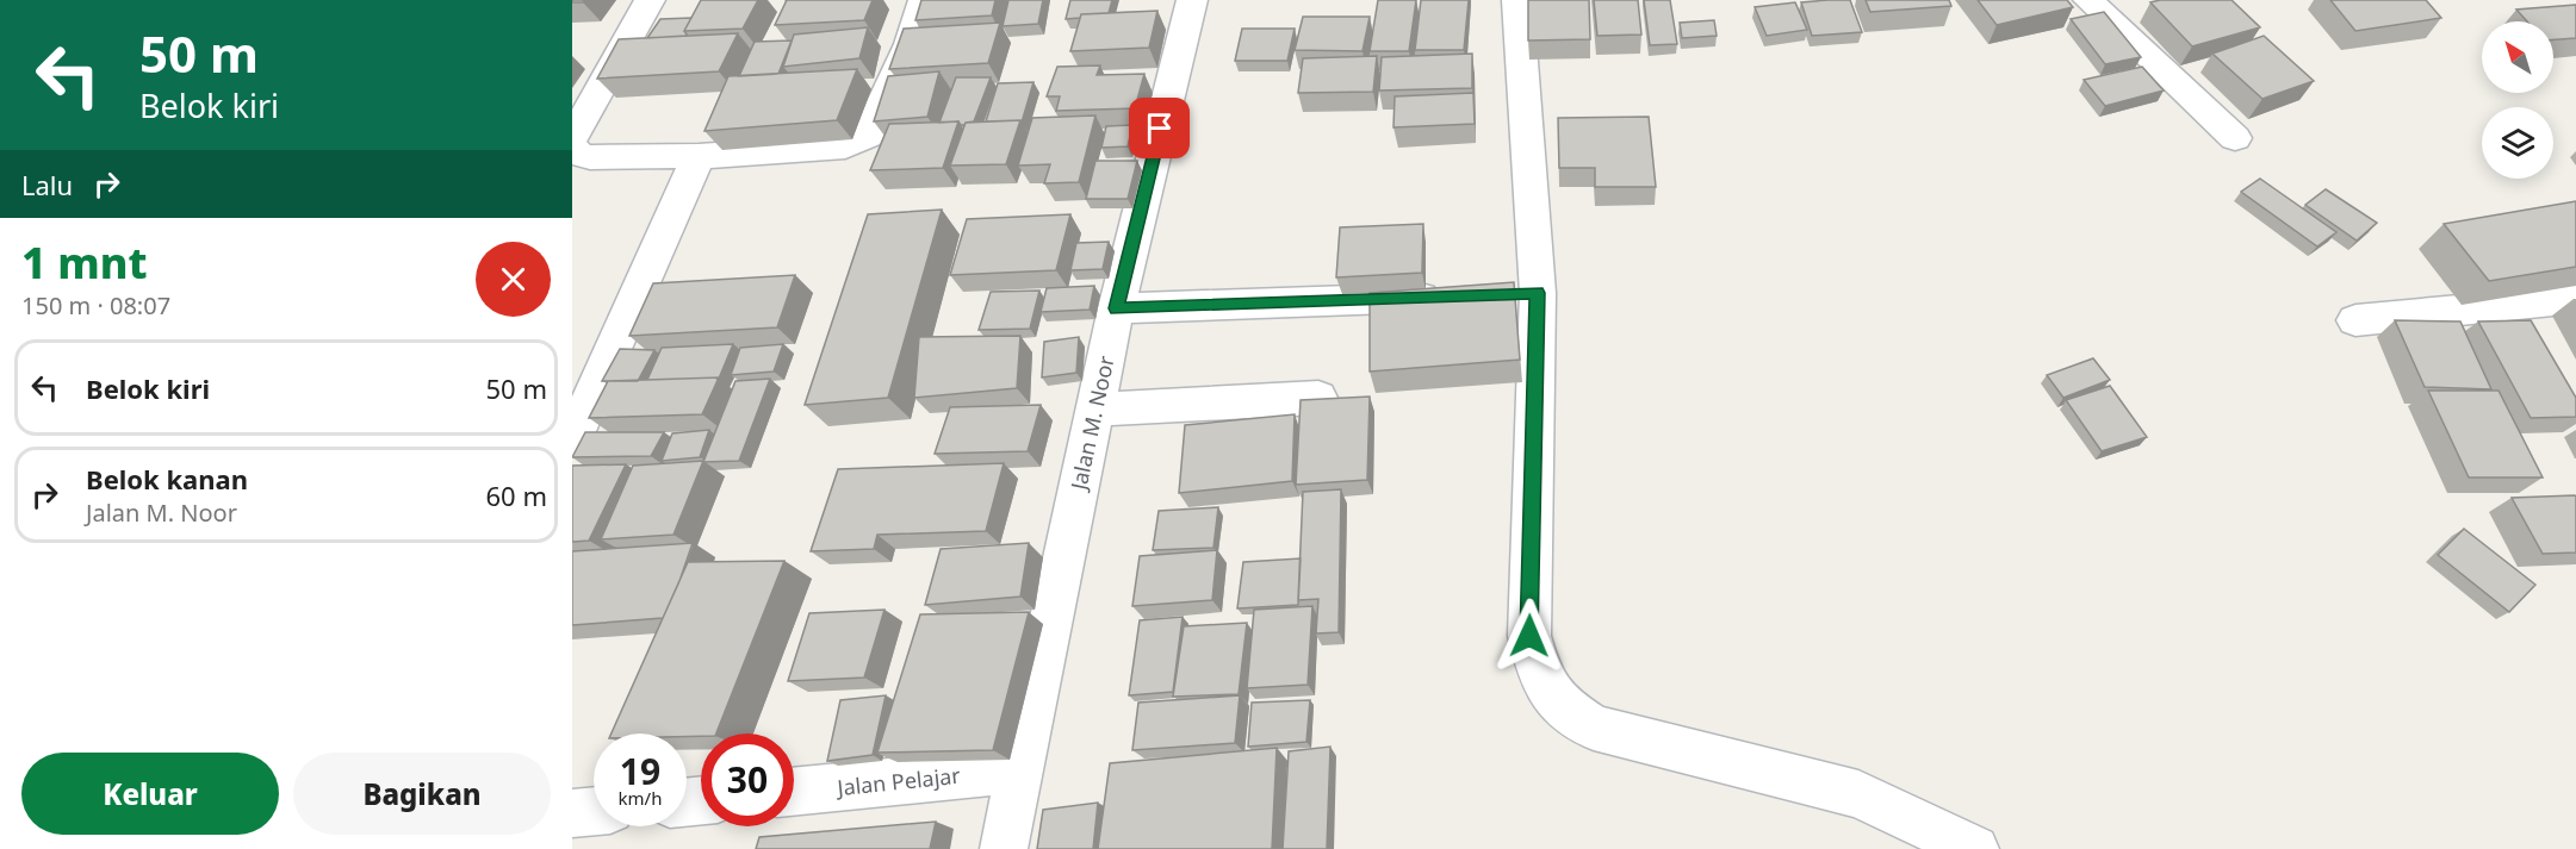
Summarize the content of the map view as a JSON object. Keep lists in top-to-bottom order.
{
  "streets": {
    "street": ["Jalan M. Noor", "Jalan Pelajar"]
  },
  "crossings": [
    ["Jalan M. Noor", "Jalan Pelajar"]
  ],
  "north": "top left",
  "page": {
    "turn": ["50 m", "Belok kiri"],
    "then": "Lalu",
    "heading": ["1 mnt", "150 m · 08:07"],
    "list": [
      {
        "name": "Belok kiri",
        "value": "50 m"
      },
      {
        "name": "Belok kanan",
        "note": "Jalan M. Noor",
        "value": "60 m"
      }
    ],
    "speed": "19 km/h",
    "limit": "30",
    "buttons": ["Keluar", "Bagikan"]
  }
}
